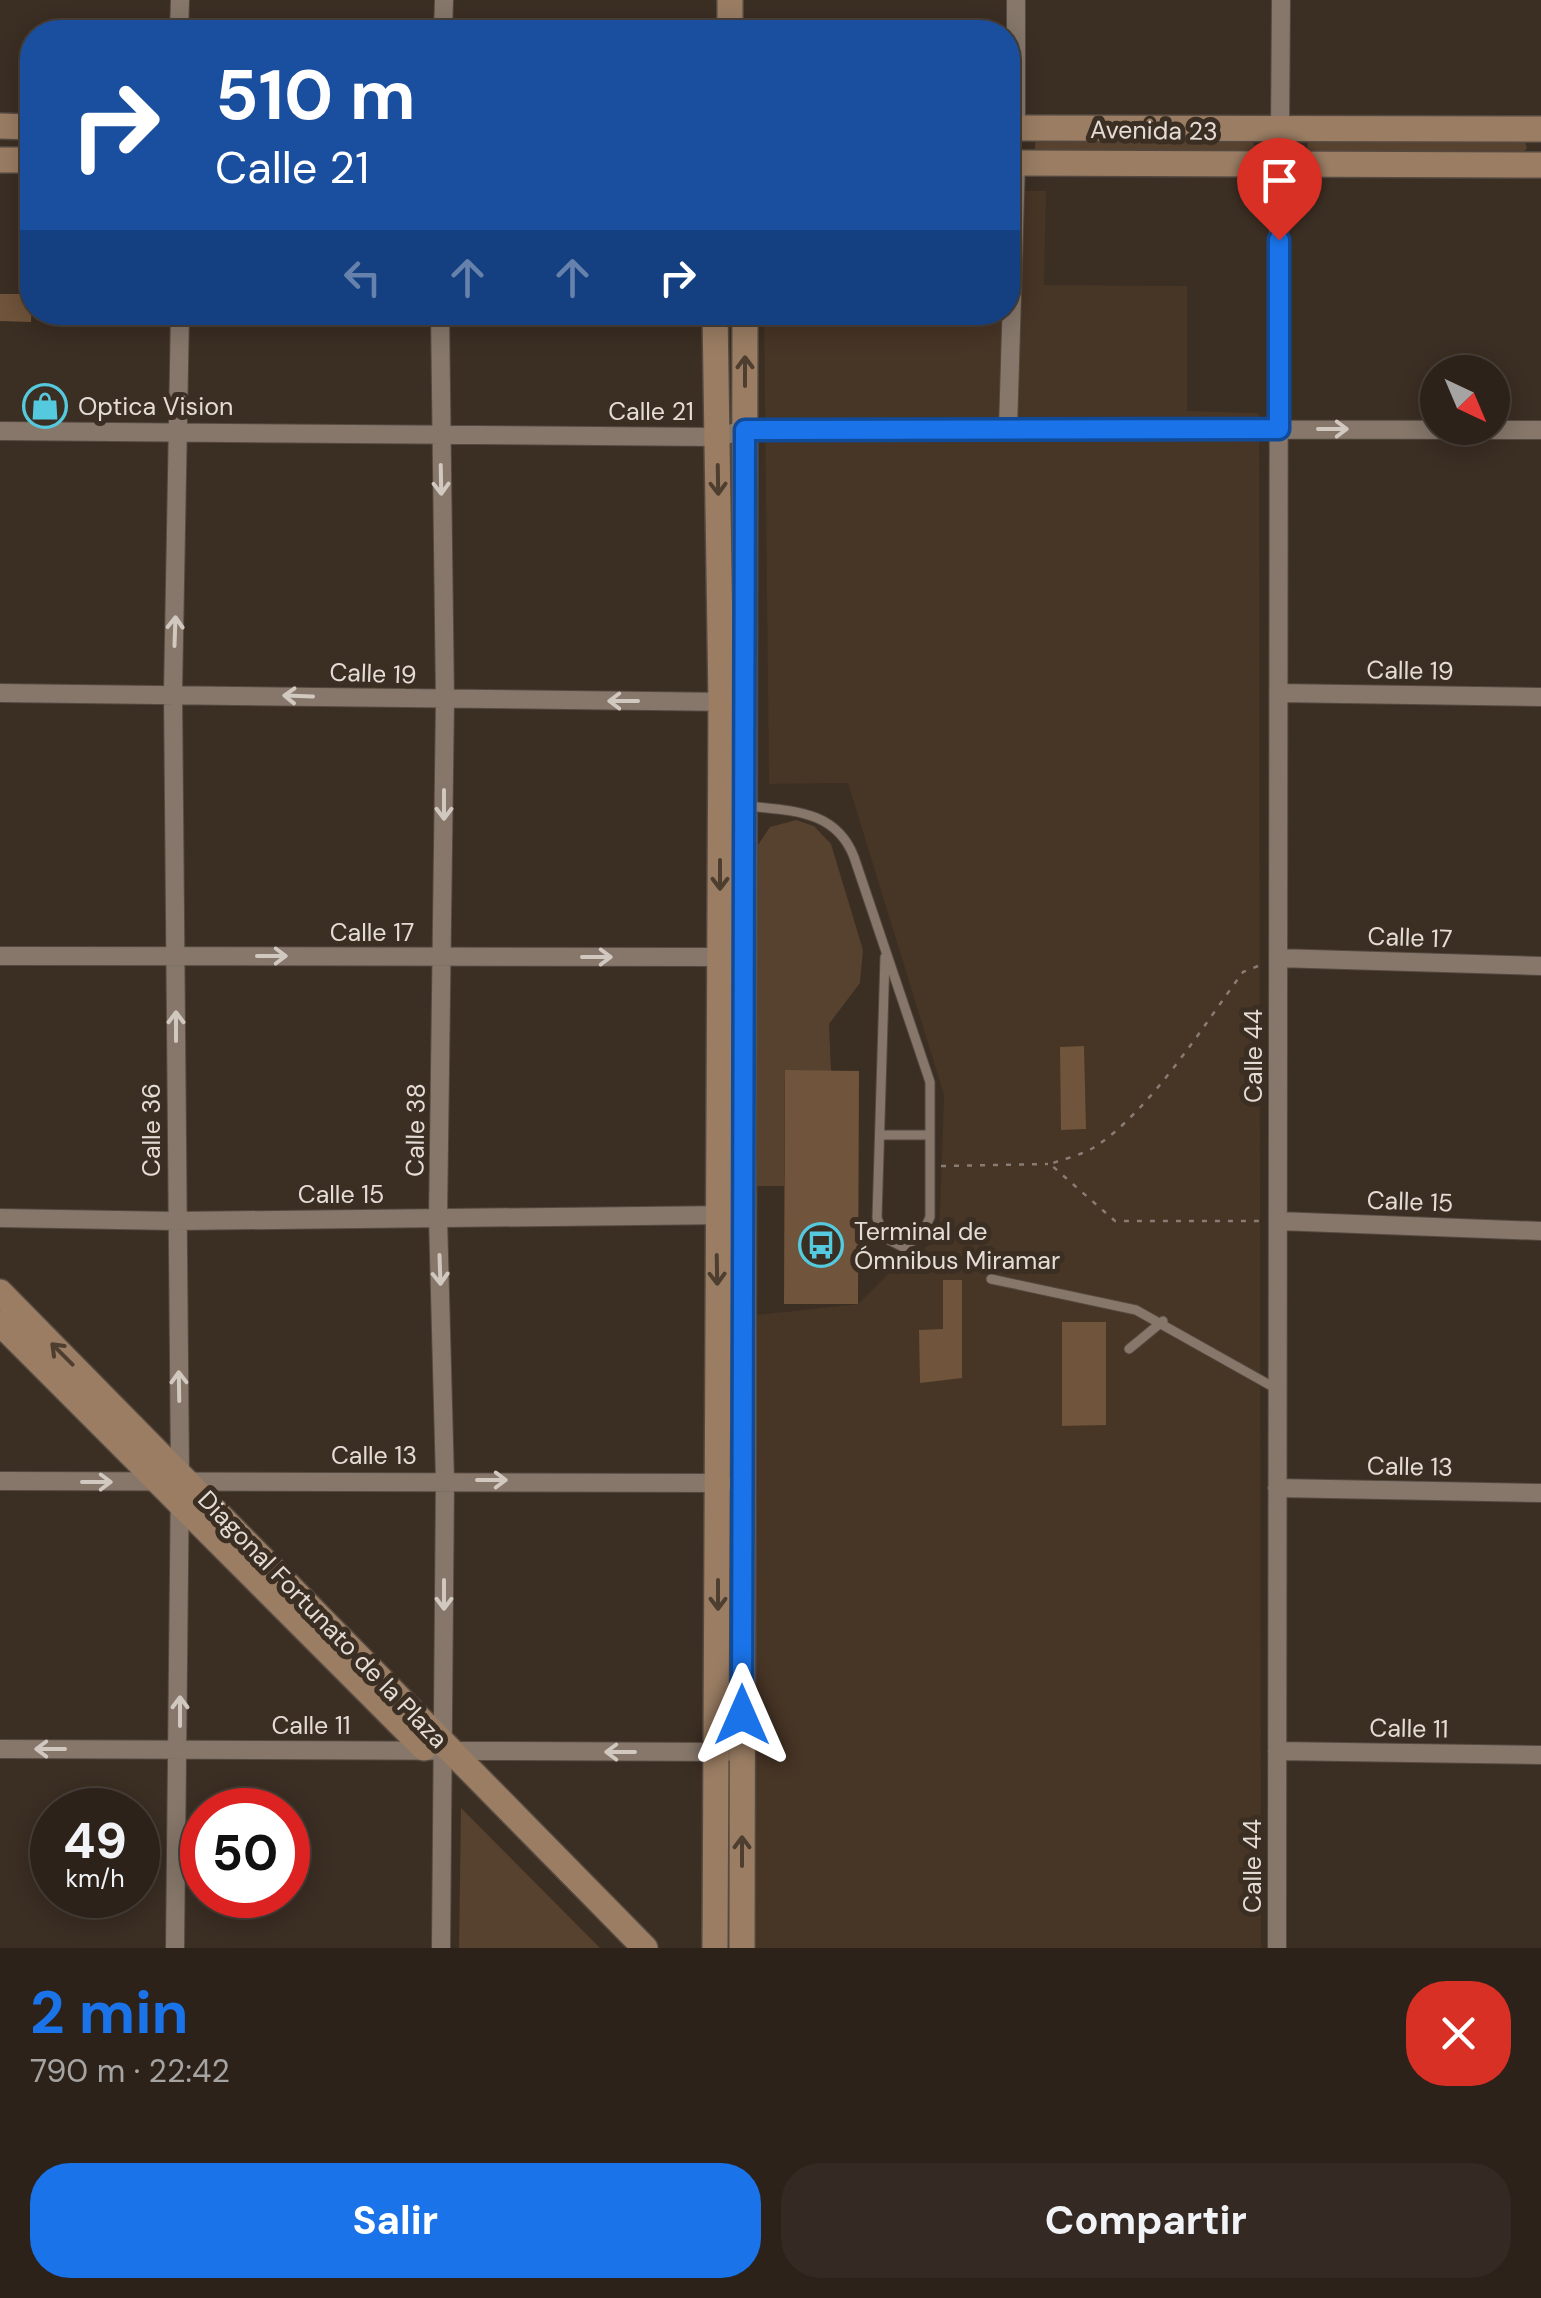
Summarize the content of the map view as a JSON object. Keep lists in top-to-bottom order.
{
  "streets": {
    "main road": ["Avenida 23", "Diagonal Fortunato de la Plaza"],
    "street": [
      "Calle 21",
      "Calle 19",
      "Calle 17",
      "Calle 44",
      "Calle 36",
      "Calle 38",
      "Calle 15",
      "Calle 13",
      "Calle 11"
    ]
  },
  "crossings": [
    ["Avenida 23", "Calle 44"],
    ["Calle 21", "Calle 44"],
    ["Calle 21", "Calle 36"],
    ["Calle 21", "Calle 38"],
    ["Calle 19", "Calle 44"],
    ["Calle 19", "Calle 36"],
    ["Calle 19", "Calle 38"],
    ["Calle 17", "Calle 44"],
    ["Calle 17", "Calle 36"],
    ["Calle 17", "Calle 38"],
    ["Calle 44", "Calle 15"],
    ["Calle 44", "Calle 13"],
    ["Calle 44", "Calle 11"],
    ["Calle 36", "Calle 15"],
    ["Calle 36", "Calle 13"],
    ["Calle 36", "Diagonal Fortunato de la Plaza"],
    ["Calle 36", "Calle 11"],
    ["Calle 38", "Calle 15"],
    ["Calle 38", "Calle 13"],
    ["Calle 38", "Diagonal Fortunato de la Plaza"],
    ["Calle 38", "Calle 11"],
    ["Calle 13", "Diagonal Fortunato de la Plaza"],
    ["Diagonal Fortunato de la Plaza", "Calle 11"]
  ],
  "one_way": [
    "Calle 19",
    "Calle 17",
    "Calle 36",
    "Calle 38",
    "Calle 13",
    "Calle 11"
  ],
  "places": {
    "shop": ["Optica Vision"],
    "bus stop": ["Terminal de Ómnibus Miramar"]
  },
  "north": "bottom right",
  "page": {
    "turn": ["510 m", "Calle 21"],
    "speed": "49 km/h",
    "limit": "50",
    "heading": ["2 min", "790 m · 22:42"],
    "buttons": ["Salir", "Compartir"]
  }
}
